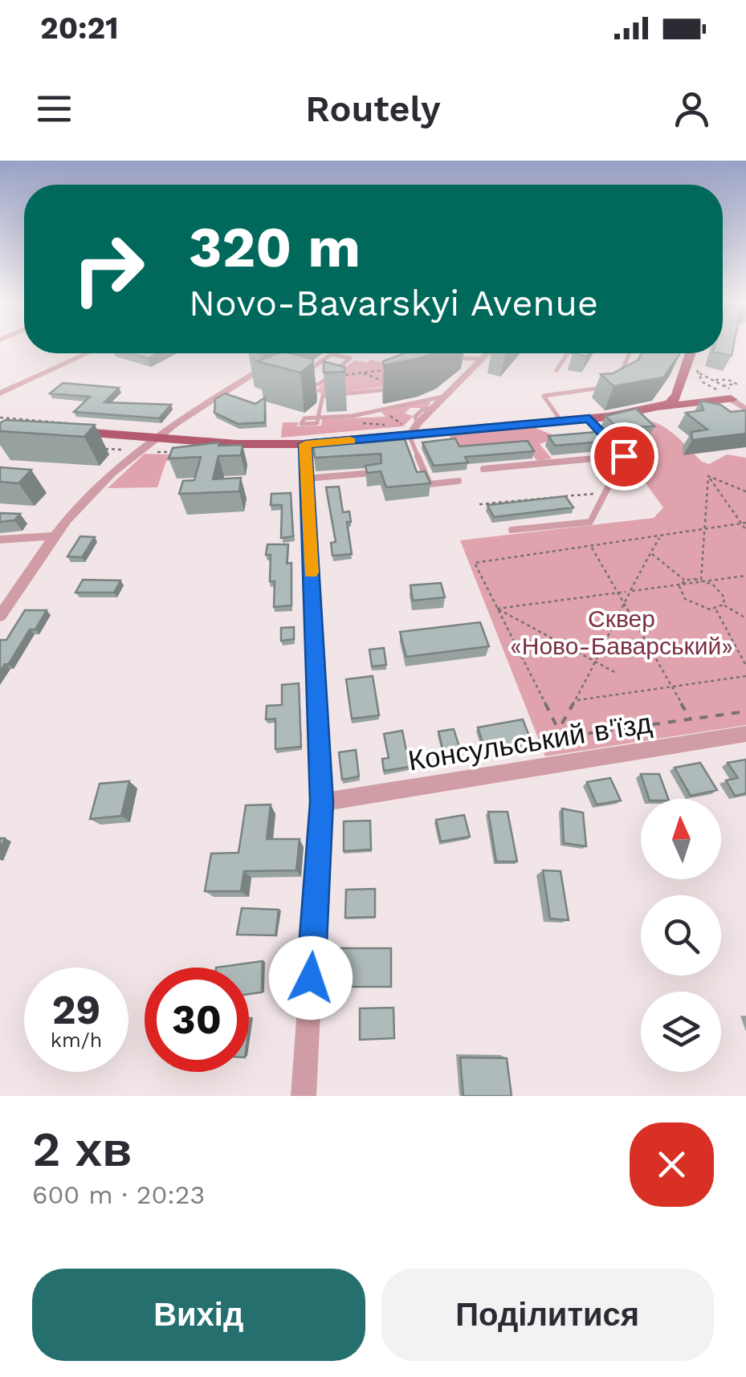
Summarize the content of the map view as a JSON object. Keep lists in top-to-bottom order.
{
  "streets": {
    "street": ["Консульський в'їзд"]
  },
  "parks": ["Сквер «Ново-Баварський»"],
  "north": "top",
  "page": {
    "status": "20:21",
    "header": "Routely",
    "turn": ["320 m", "Novo-Bavarskyi Avenue"],
    "speed": "29 km/h",
    "limit": "30",
    "heading": ["2 хв", "600 m · 20:23"],
    "buttons": ["Вихід", "Поділитися"]
  }
}
